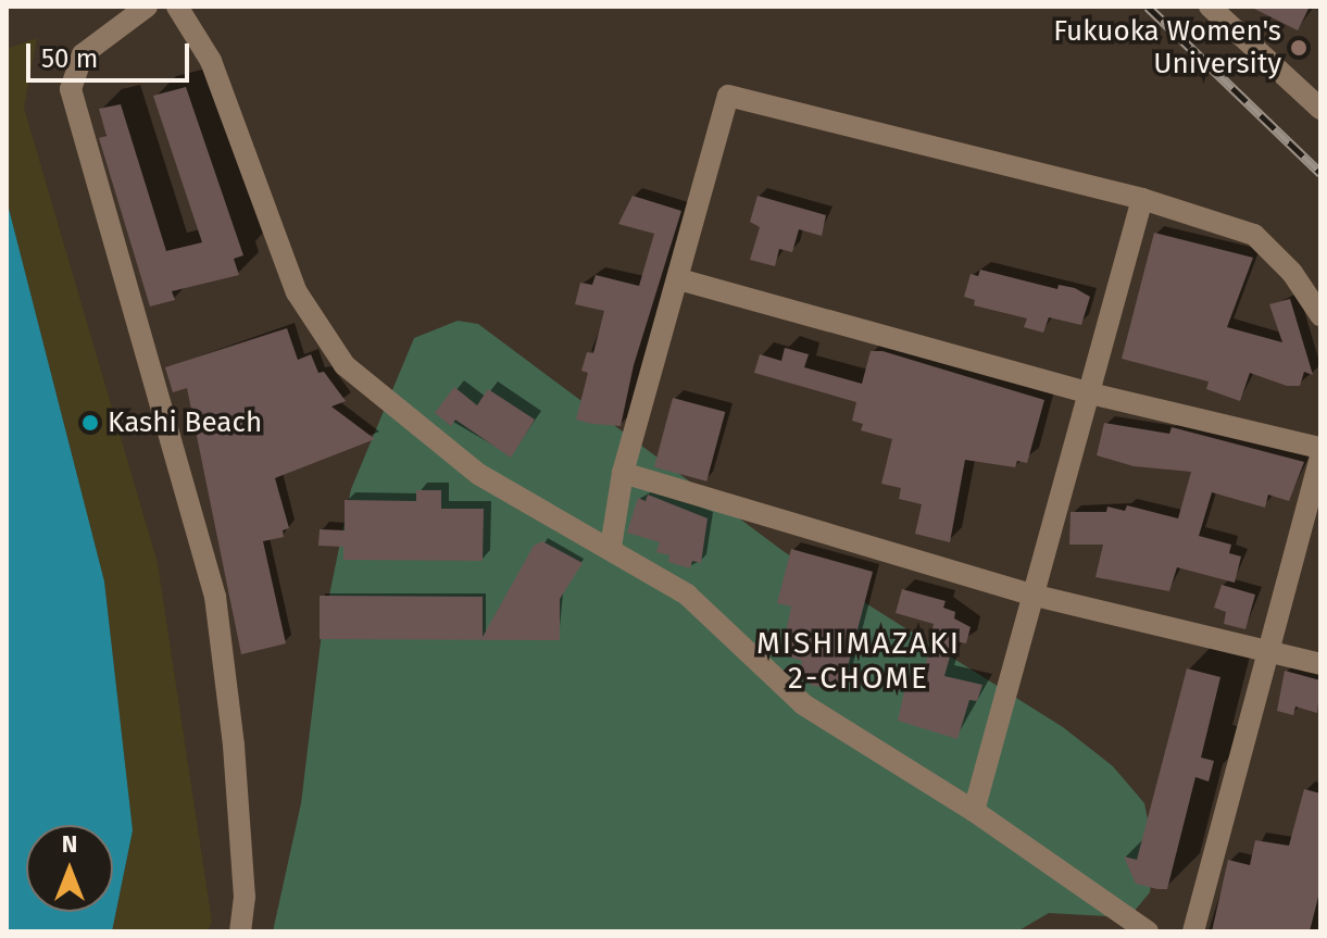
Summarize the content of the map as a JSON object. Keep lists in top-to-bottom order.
{
  "districts": ["MISHIMAZAKI 2-CHOME"],
  "places": ["Fukuoka Women's University", "Kashi Beach"],
  "scale_bar": "50 m",
  "north": "top"
}
